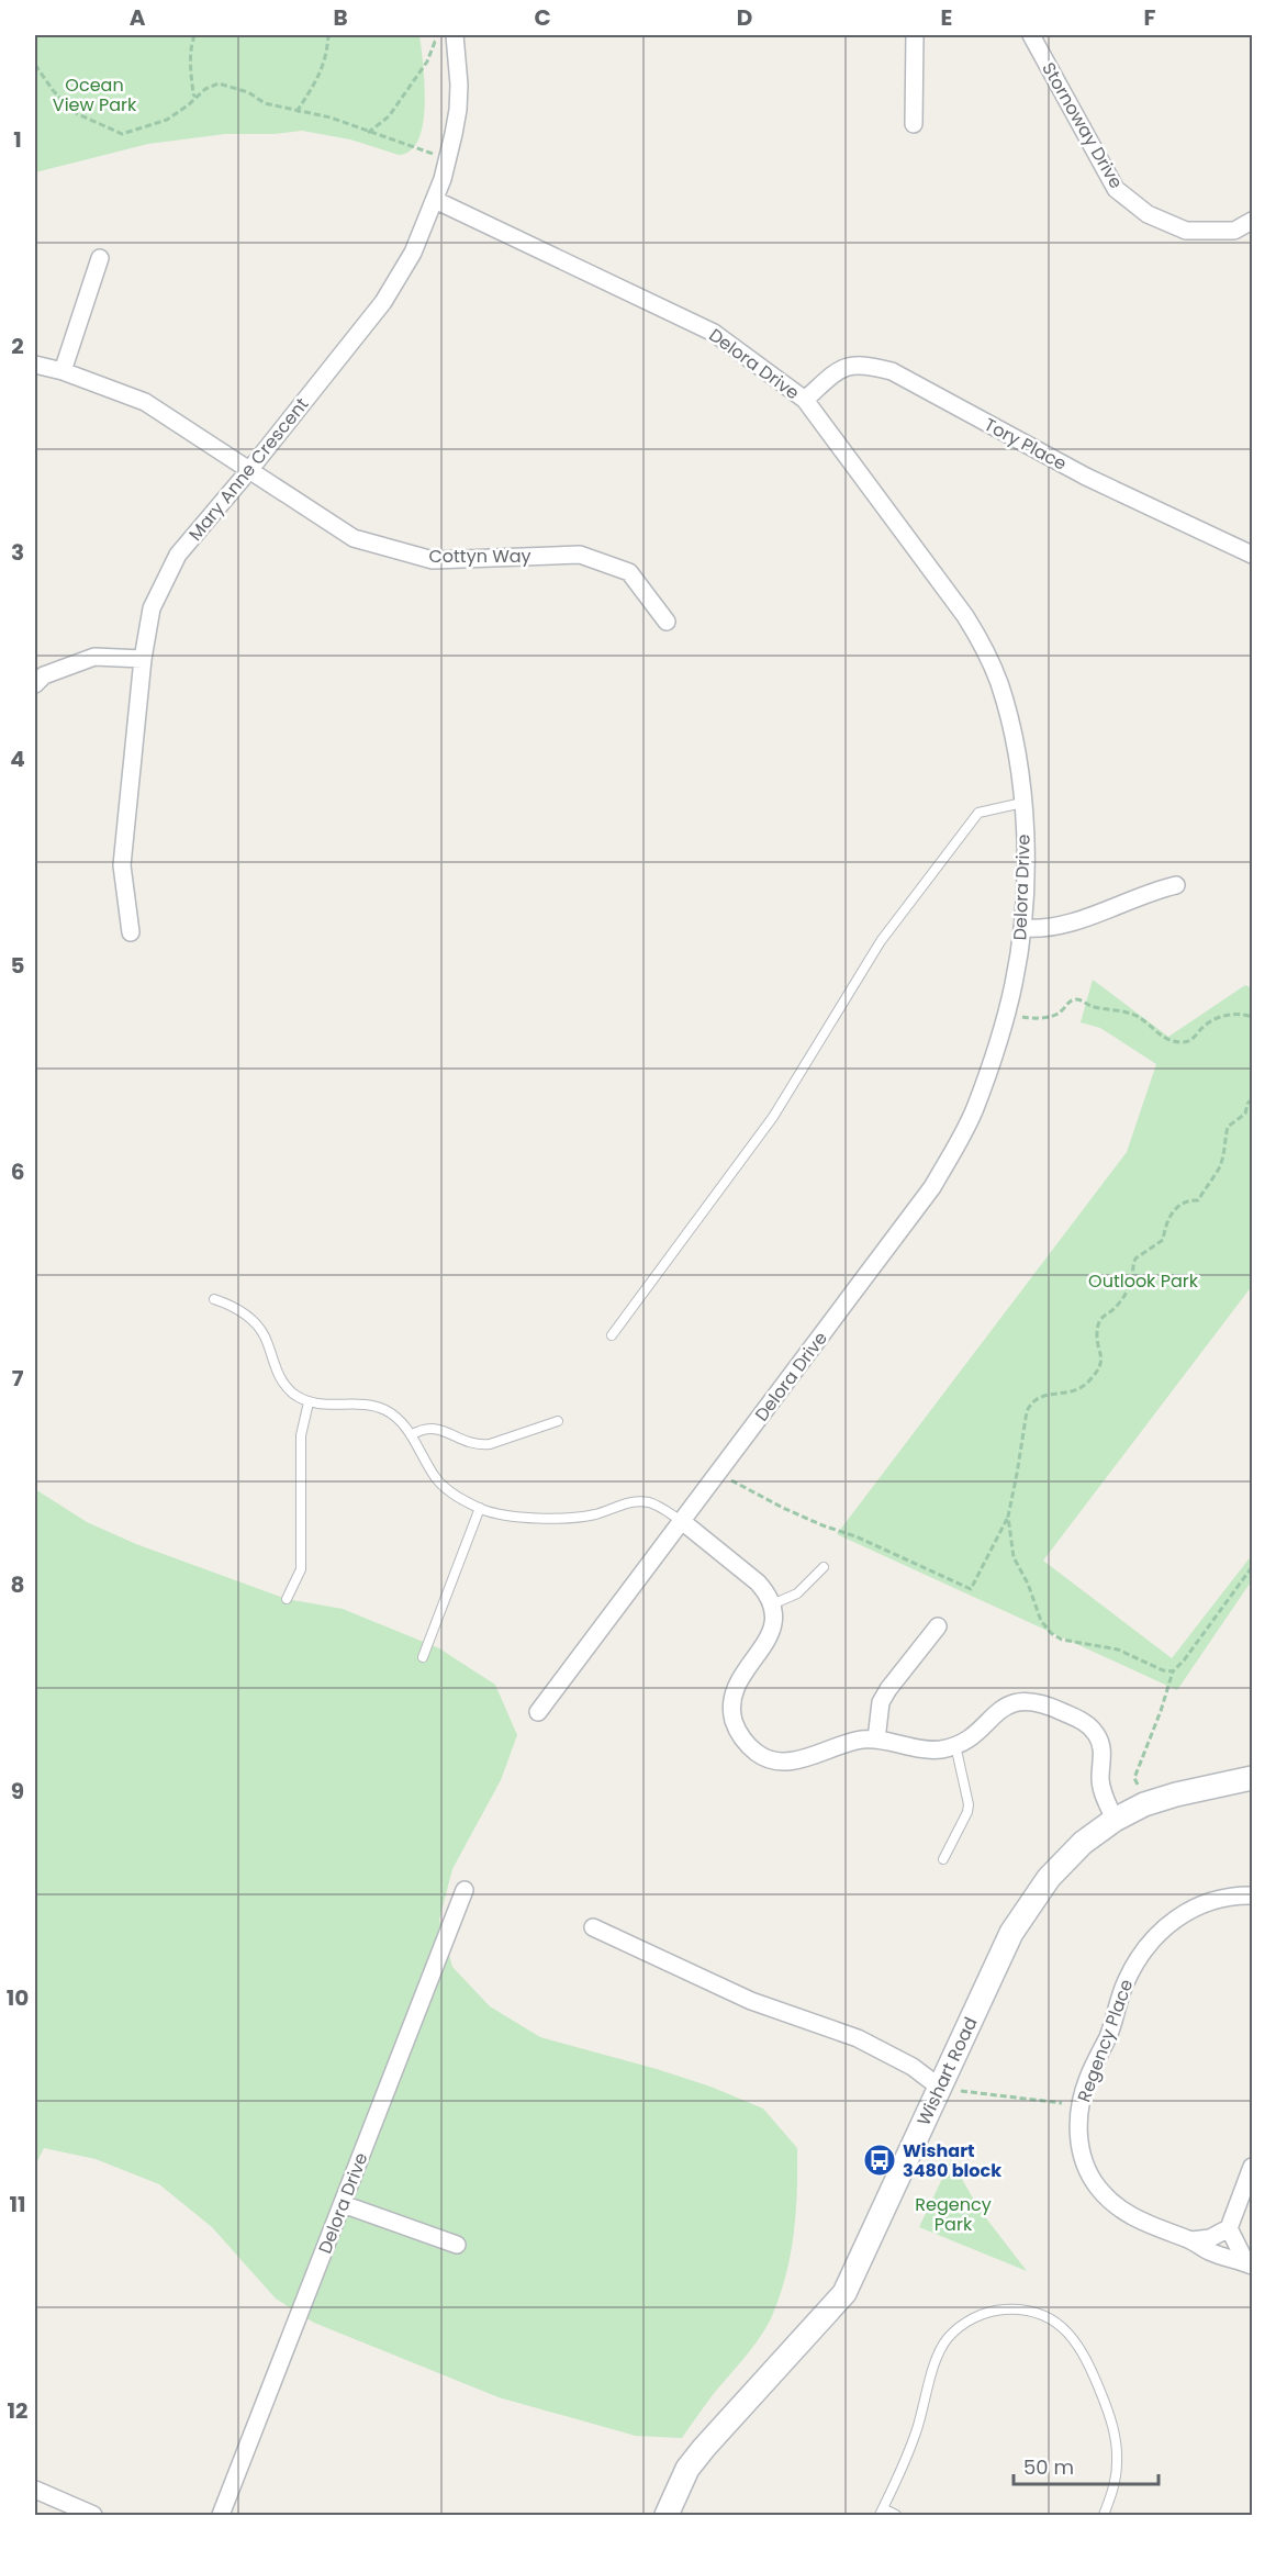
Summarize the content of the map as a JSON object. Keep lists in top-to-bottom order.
{
  "streets": {
    "street": [
      "Stornoway Drive",
      "Delora Drive",
      "Tory Place",
      "Mary Anne Crescent",
      "Cottyn Way",
      "Regency Place",
      "Wishart Road"
    ]
  },
  "crossings": [
    ["Delora Drive", "Tory Place"],
    ["Delora Drive", "Mary Anne Crescent"],
    ["Mary Anne Crescent", "Cottyn Way"]
  ],
  "parks": ["Ocean View Park", "Outlook Park", "Regency Park"],
  "places": {
    "bus stop": ["Wishart 3480 block"]
  },
  "scale_bar": "50 m",
  "grid": {
    "columns": [
      "A",
      "B",
      "C",
      "D",
      "E",
      "F"
    ],
    "rows": [
      "1",
      "2",
      "3",
      "4",
      "5",
      "6",
      "7",
      "8",
      "9",
      "10",
      "11",
      "12"
    ]
  }
}
